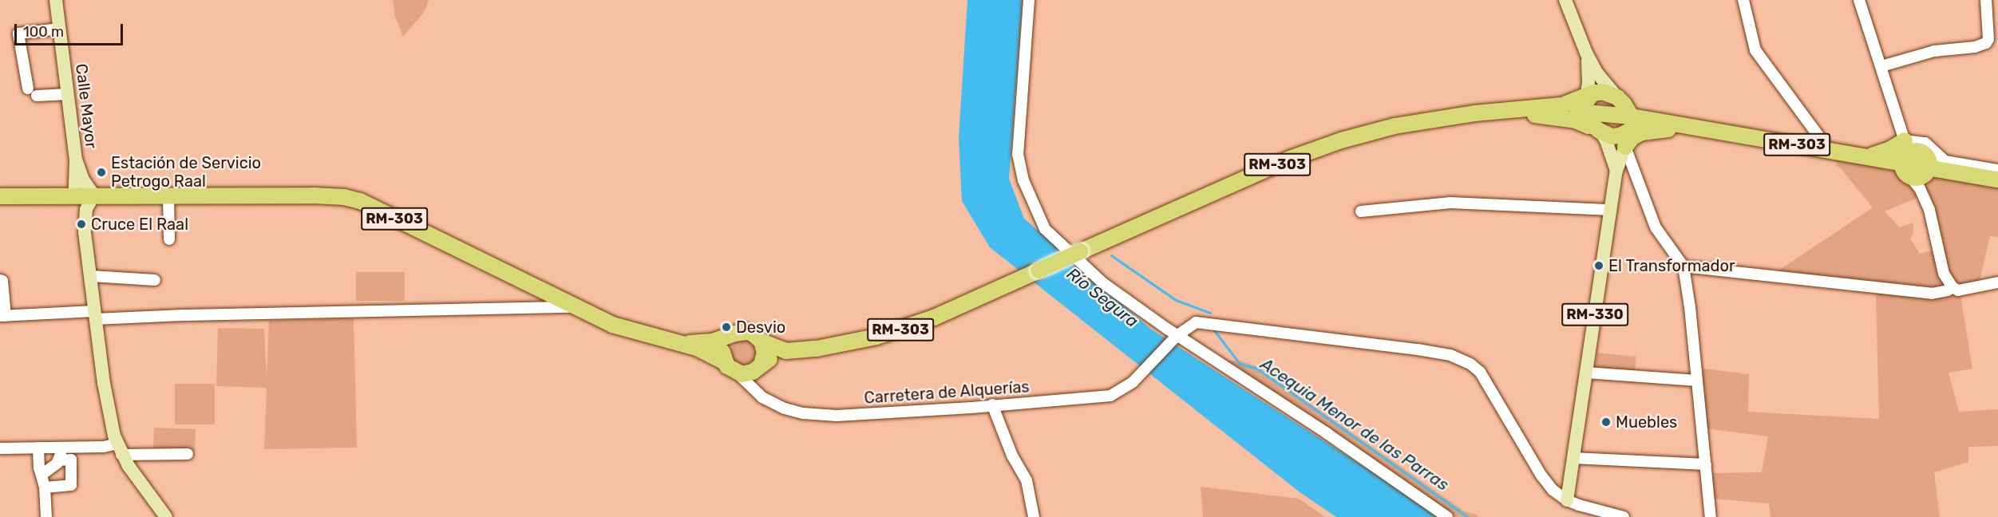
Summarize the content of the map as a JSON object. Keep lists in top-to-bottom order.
{
  "streets": {
    "highway": ["RM-303"],
    "main road": ["Calle Mayor", "RM-330"],
    "street": ["Carretera de Alquerías"]
  },
  "crossings": [
    ["Calle Mayor", "RM-303"],
    ["RM-303", "Carretera de Alquerías"],
    ["RM-330", "Carretera de Alquerías"]
  ],
  "water": ["Río Segura", "Acequia Menor de las Parras"],
  "places": [
    "Estación de Servicio Petrogo Raal",
    "Cruce El Raal",
    "El Transformador",
    "Desvio",
    "Muebles"
  ],
  "scale_bar": "100 m"
}
